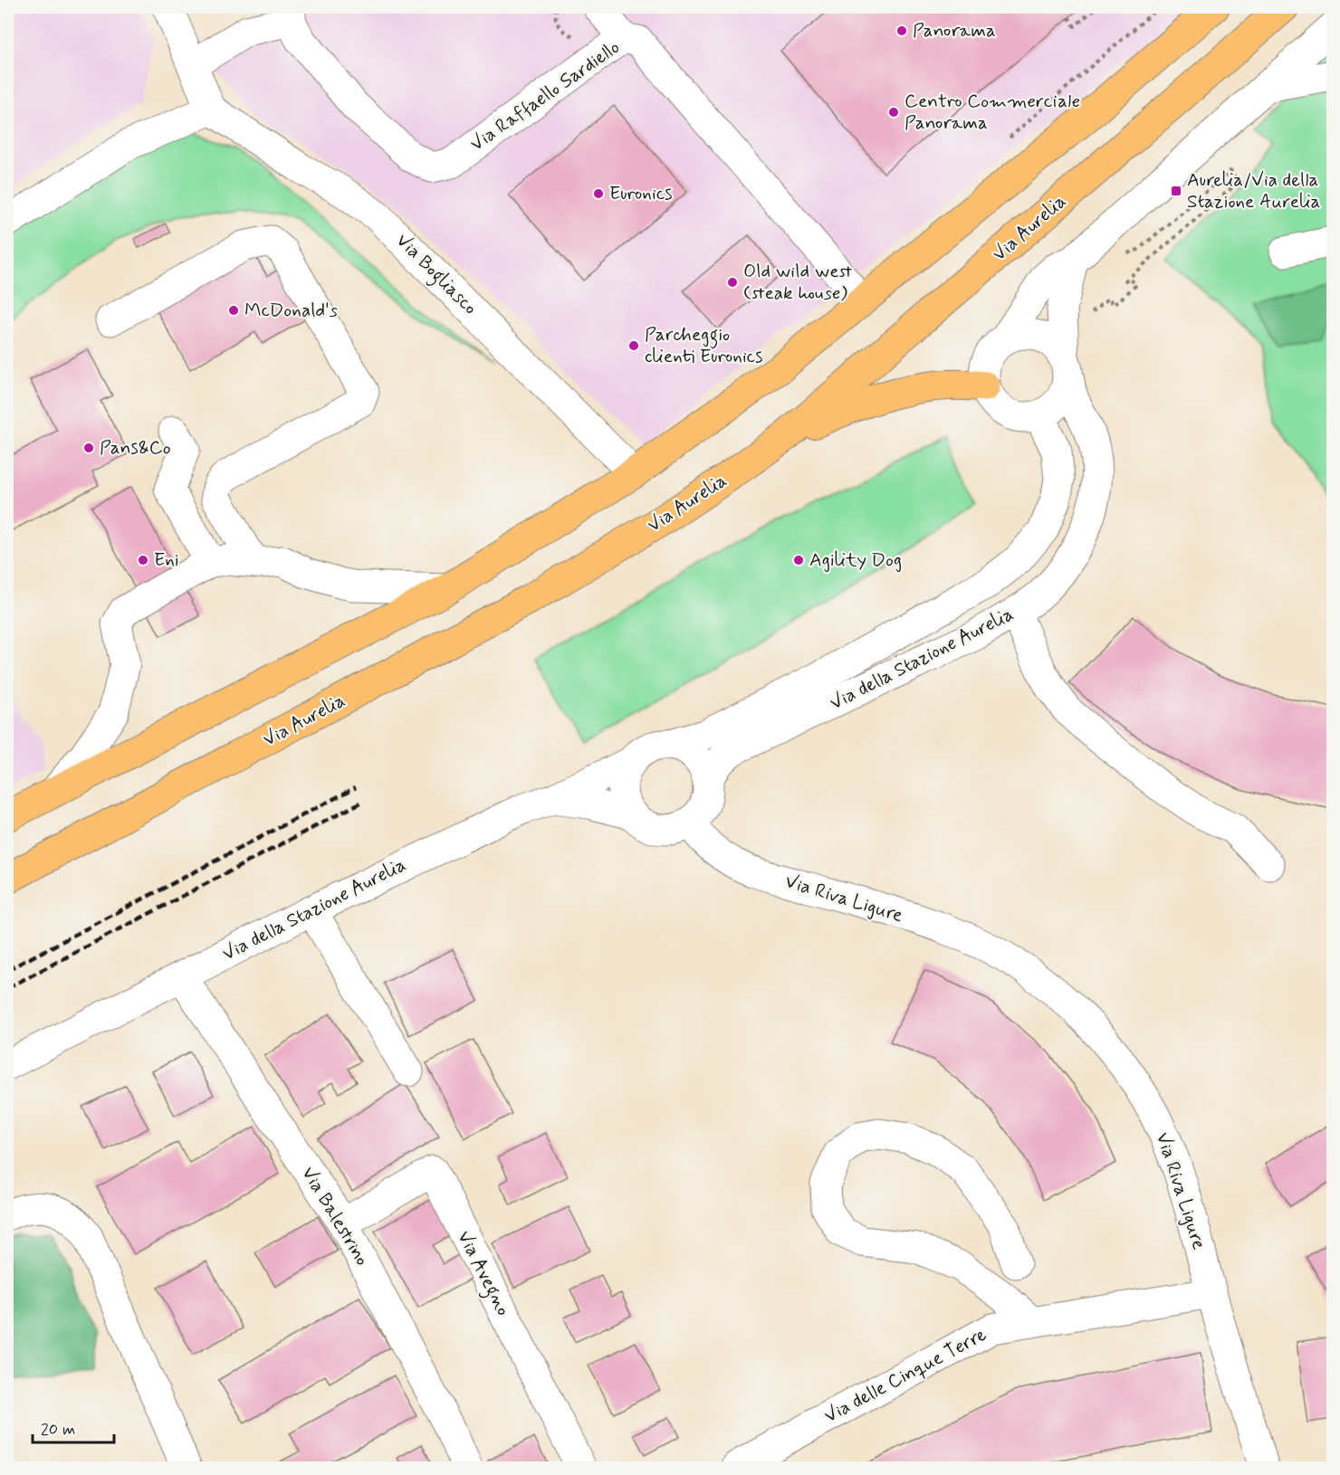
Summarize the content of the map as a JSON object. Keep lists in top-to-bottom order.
{
  "streets": {
    "highway": ["Via Aurelia"],
    "street": [
      "Via Raffaello Sardiello",
      "Via Bogliasco",
      "Via della Stazione Aurelia",
      "Via Riva Ligure",
      "Via Balestrino",
      "Via Avegno",
      "Via delle Cinque Terre"
    ]
  },
  "crossings": [
    ["Via della Stazione Aurelia", "Via Riva Ligure"],
    ["Via della Stazione Aurelia", "Via Balestrino"],
    ["Via Riva Ligure", "Via delle Cinque Terre"],
    ["Via Balestrino", "Via Avegno"]
  ],
  "places": {
    "other": [
      "Panorama",
      "Centro Commerciale Panorama",
      "Euronics",
      "Old wild west (steak house)",
      "McDonald's",
      "Parcheggio clienti Euronics",
      "Pans&Co",
      "Eni",
      "Agility Dog"
    ],
    "transit": ["Aurelia/Via della Stazione Aurelia"]
  },
  "scale_bar": "20 m"
}
